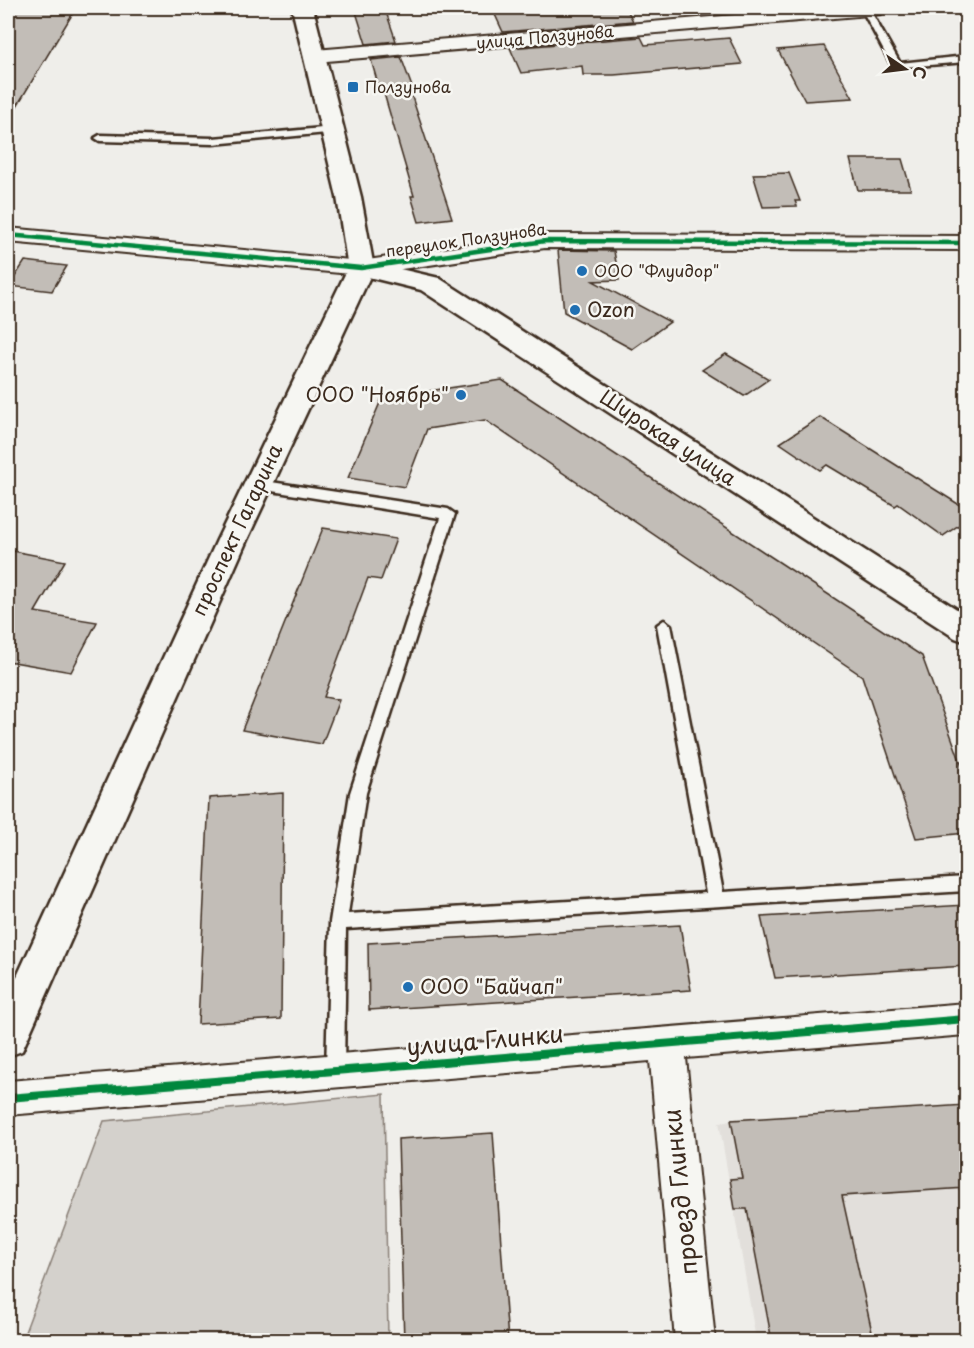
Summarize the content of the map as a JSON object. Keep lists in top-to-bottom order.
{
  "streets": {
    "main road": ["Широкая улица", "проспект Гагарина"],
    "street": [
      "улица Ползунова",
      "переулок Ползунова",
      "улица Глинки",
      "проезд Глинки"
    ]
  },
  "crossings": [
    ["переулок Ползунова", "Широкая улица"],
    ["переулок Ползунова", "проспект Гагарина"],
    ["Широкая улица", "проспект Гагарина"],
    ["улица Глинки", "проезд Глинки"]
  ],
  "places": {
    "transit": ["Ползунова"],
    "other": [
      "ООО \"Флуидор\"",
      "Ozon",
      "ООО \"Ноябрь\"",
      "ООО \"Байчап\""
    ]
  },
  "north": "right"
}
